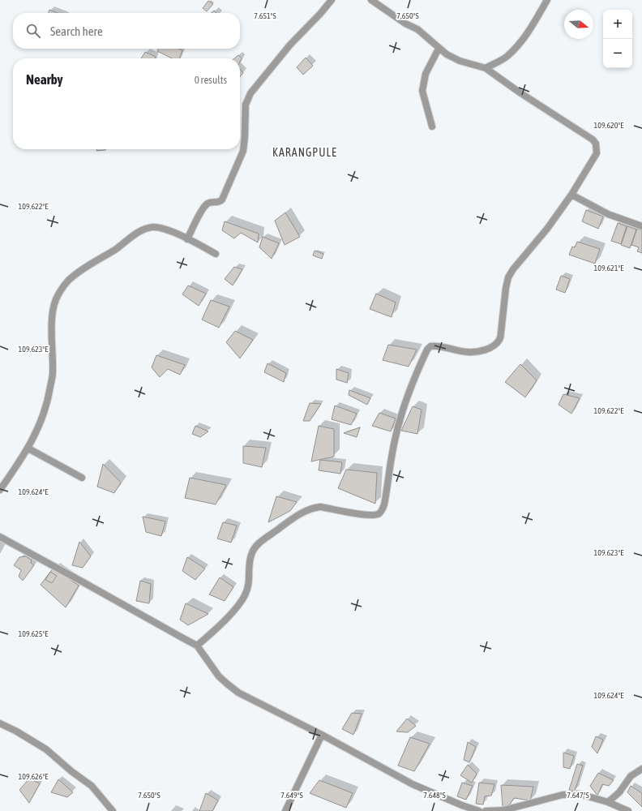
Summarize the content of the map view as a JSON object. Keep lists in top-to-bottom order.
{
  "districts": ["KARANGPULE"],
  "north": "right",
  "page": {
    "map_buttons": ["+", "−"],
    "search": "Search here",
    "heading": ["Nearby", "0 results"]
  },
  "coordinates": [
    "7.651°S",
    "7.650°S",
    "109.620°E",
    "109.622°E",
    "109.621°E",
    "109.623°E",
    "109.624°E",
    "109.625°E",
    "109.626°E",
    "7.649°S",
    "7.648°S",
    "7.647°S"
  ]
}
